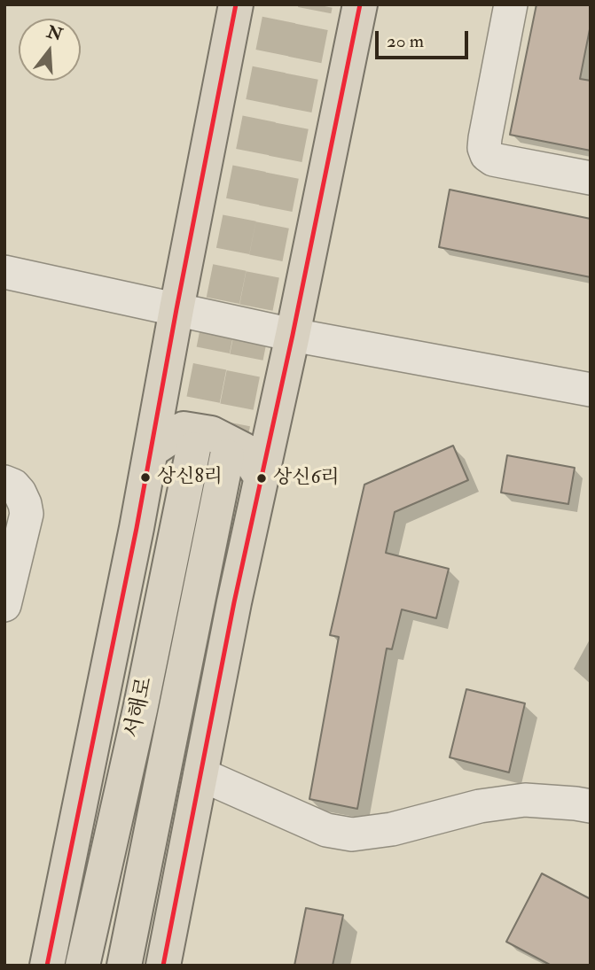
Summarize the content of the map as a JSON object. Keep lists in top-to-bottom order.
{
  "streets": {
    "main road": ["서해로"]
  },
  "places": ["상신8리", "상신6리"],
  "scale_bar": "20 m",
  "north": "top"
}
